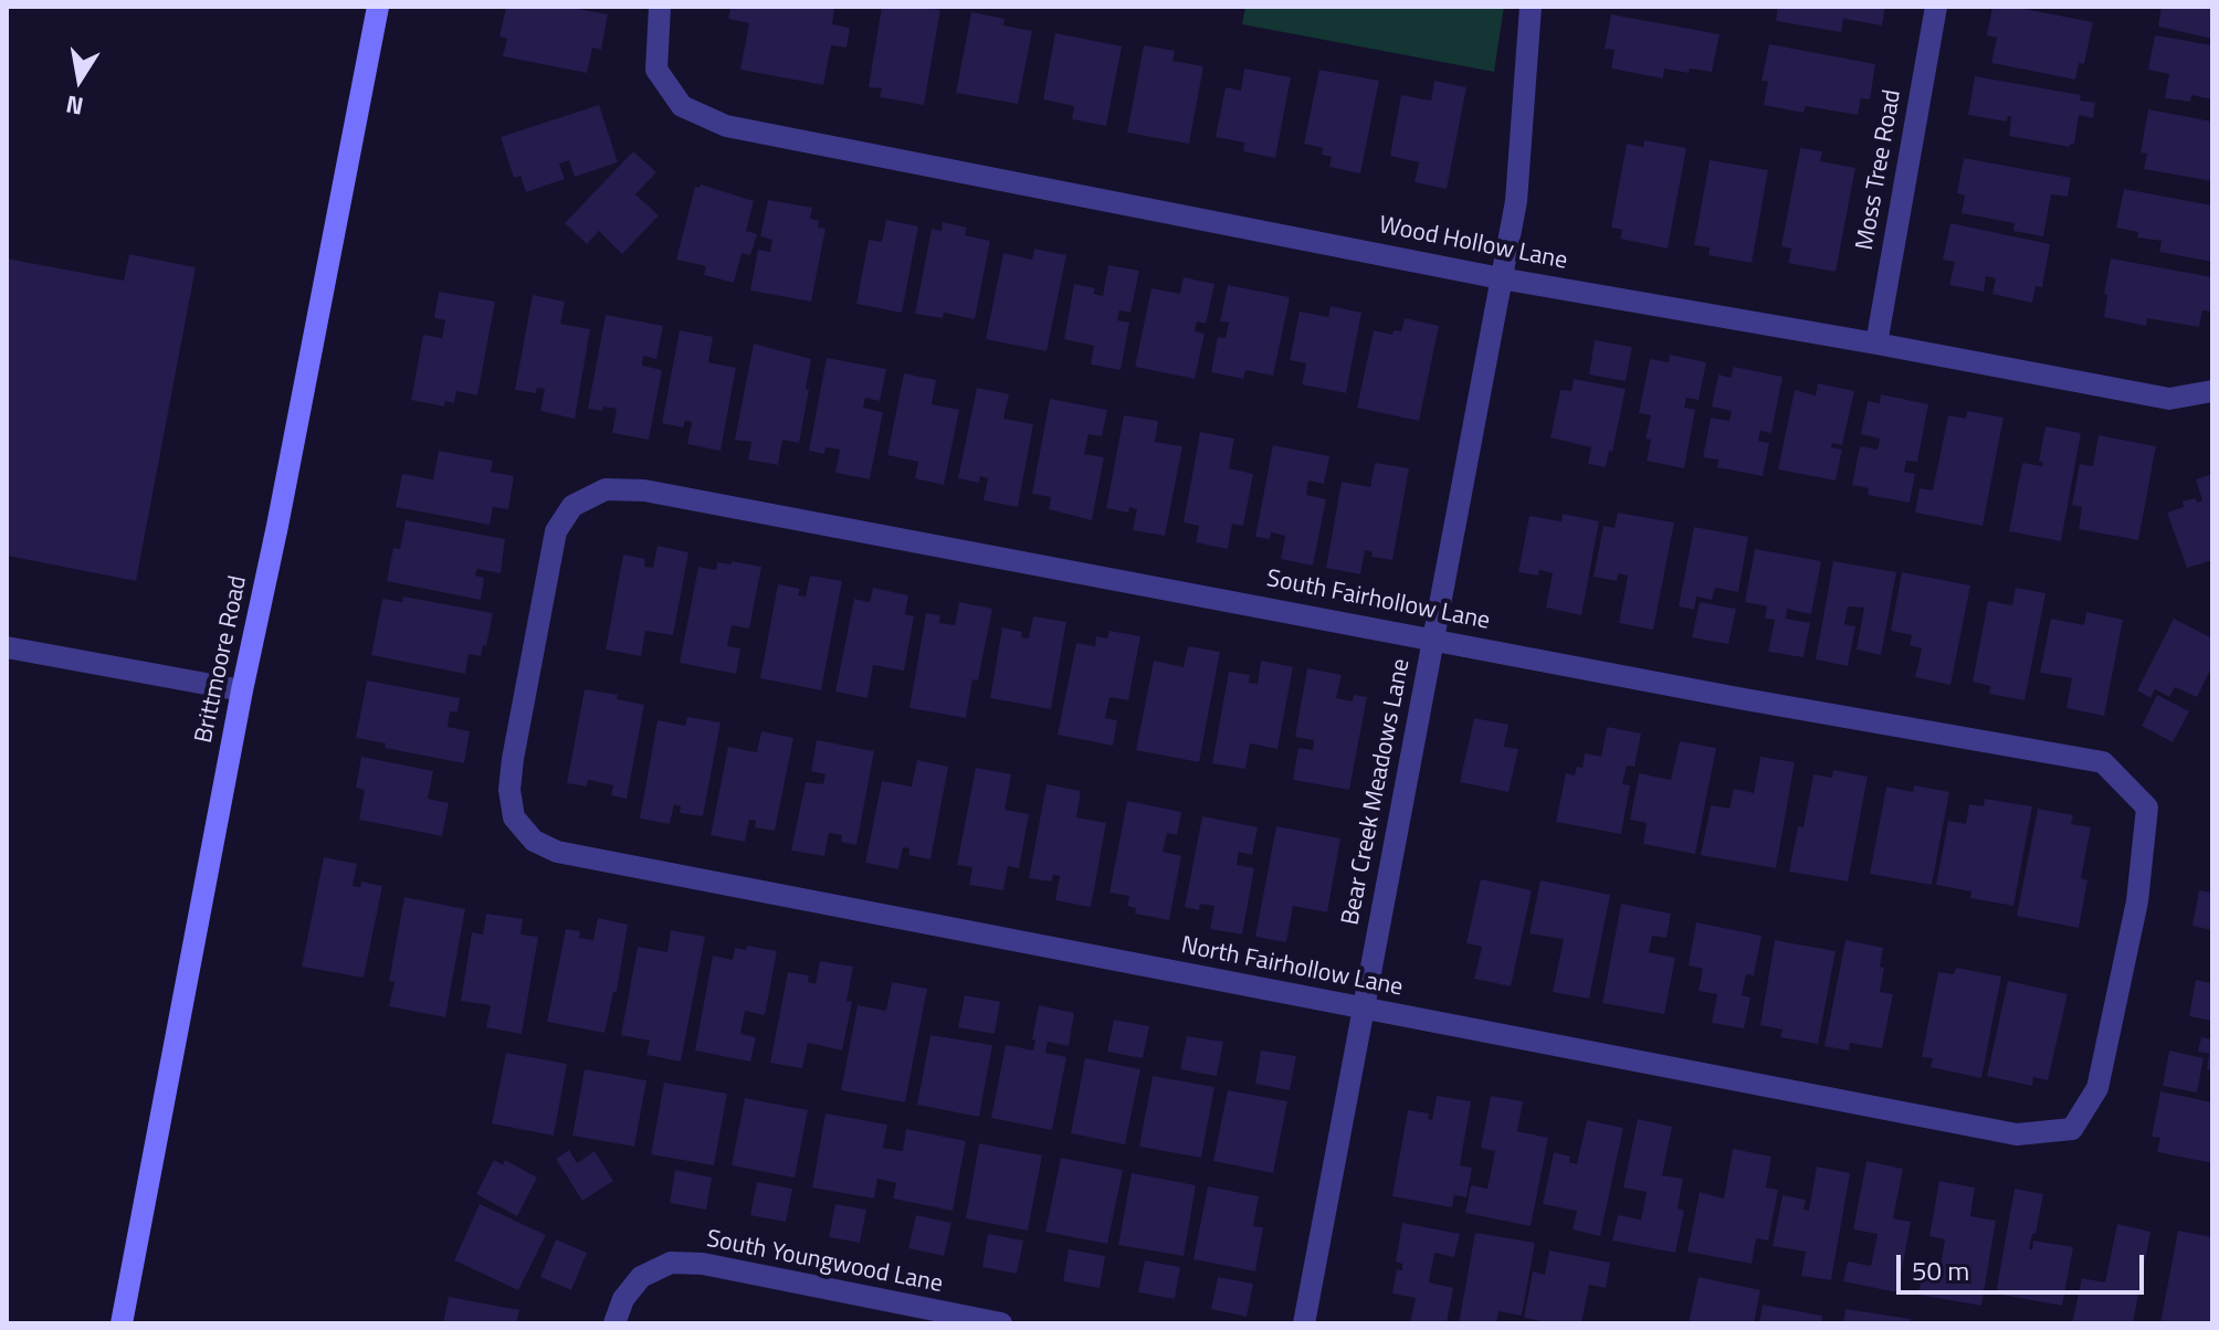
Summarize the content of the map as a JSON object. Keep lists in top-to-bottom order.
{
  "streets": {
    "main road": ["Brittmoore Road"],
    "street": [
      "Moss Tree Road",
      "Wood Hollow Lane",
      "South Fairhollow Lane",
      "Bear Creek Meadows Lane",
      "North Fairhollow Lane",
      "South Youngwood Lane"
    ]
  },
  "crossings": [
    ["Moss Tree Road", "Wood Hollow Lane"],
    ["Wood Hollow Lane", "Bear Creek Meadows Lane"],
    ["South Fairhollow Lane", "Bear Creek Meadows Lane"],
    ["South Fairhollow Lane", "North Fairhollow Lane"],
    ["Bear Creek Meadows Lane", "North Fairhollow Lane"]
  ],
  "scale_bar": "50 m",
  "north": "bottom"
}
